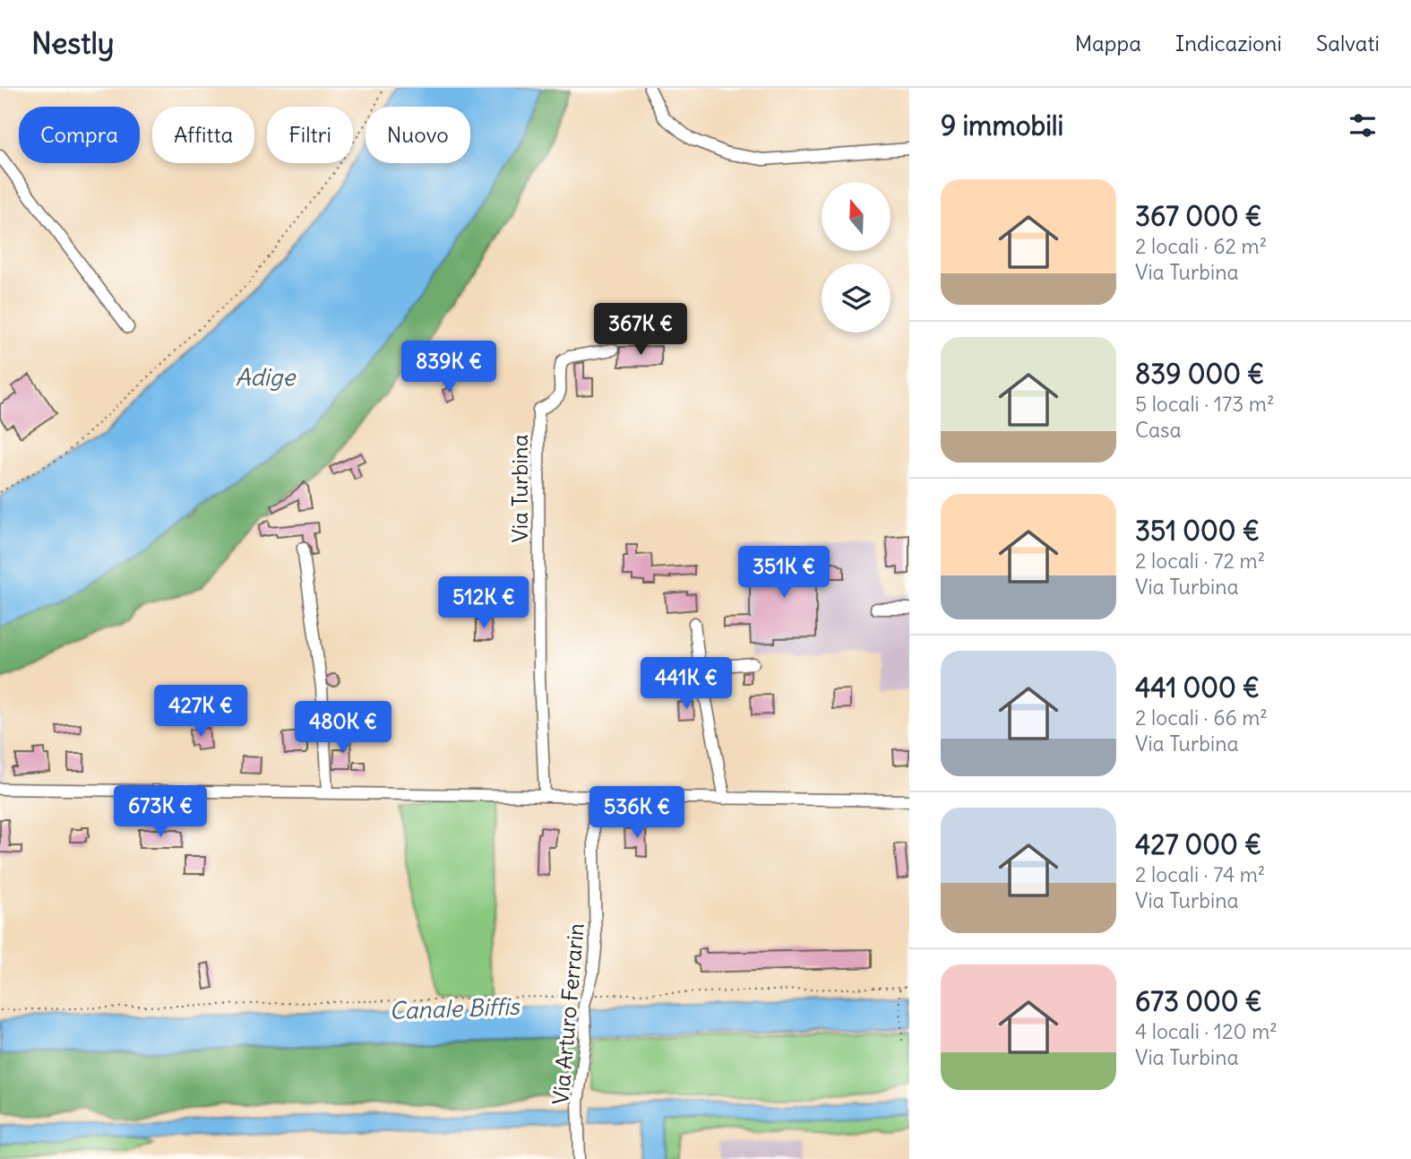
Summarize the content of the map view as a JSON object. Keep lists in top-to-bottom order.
{
  "streets": {
    "street": ["Via Turbina", "Via Arturo Ferrarin"]
  },
  "water": ["Adige", "Canale Biffis"],
  "north": "top",
  "page": {
    "header": "Nestly",
    "nav": ["Mappa", "Indicazioni", "Salvati"],
    "heading": "9 immobili",
    "chip": [
      "Compra",
      "Affitta",
      "Filtri",
      "Nuovo"
    ],
    "list": [
      {
        "name": "367 000 €",
        "note": "2 locali · 62 m² · Via Turbina"
      },
      {
        "name": "839 000 €",
        "note": "5 locali · 173 m² · Casa"
      },
      {
        "name": "351 000 €",
        "note": "2 locali · 72 m² · Via Turbina"
      },
      {
        "name": "441 000 €",
        "note": "2 locali · 66 m² · Via Turbina"
      },
      {
        "name": "427 000 €",
        "note": "2 locali · 74 m² · Via Turbina"
      },
      {
        "name": "673 000 €",
        "note": "4 locali · 120 m² · Via Turbina"
      }
    ],
    "price": [
      "367K €",
      "839K €",
      "351K €",
      "512K €",
      "441K €",
      "427K €",
      "480K €",
      "673K €",
      "536K €"
    ]
  }
}
